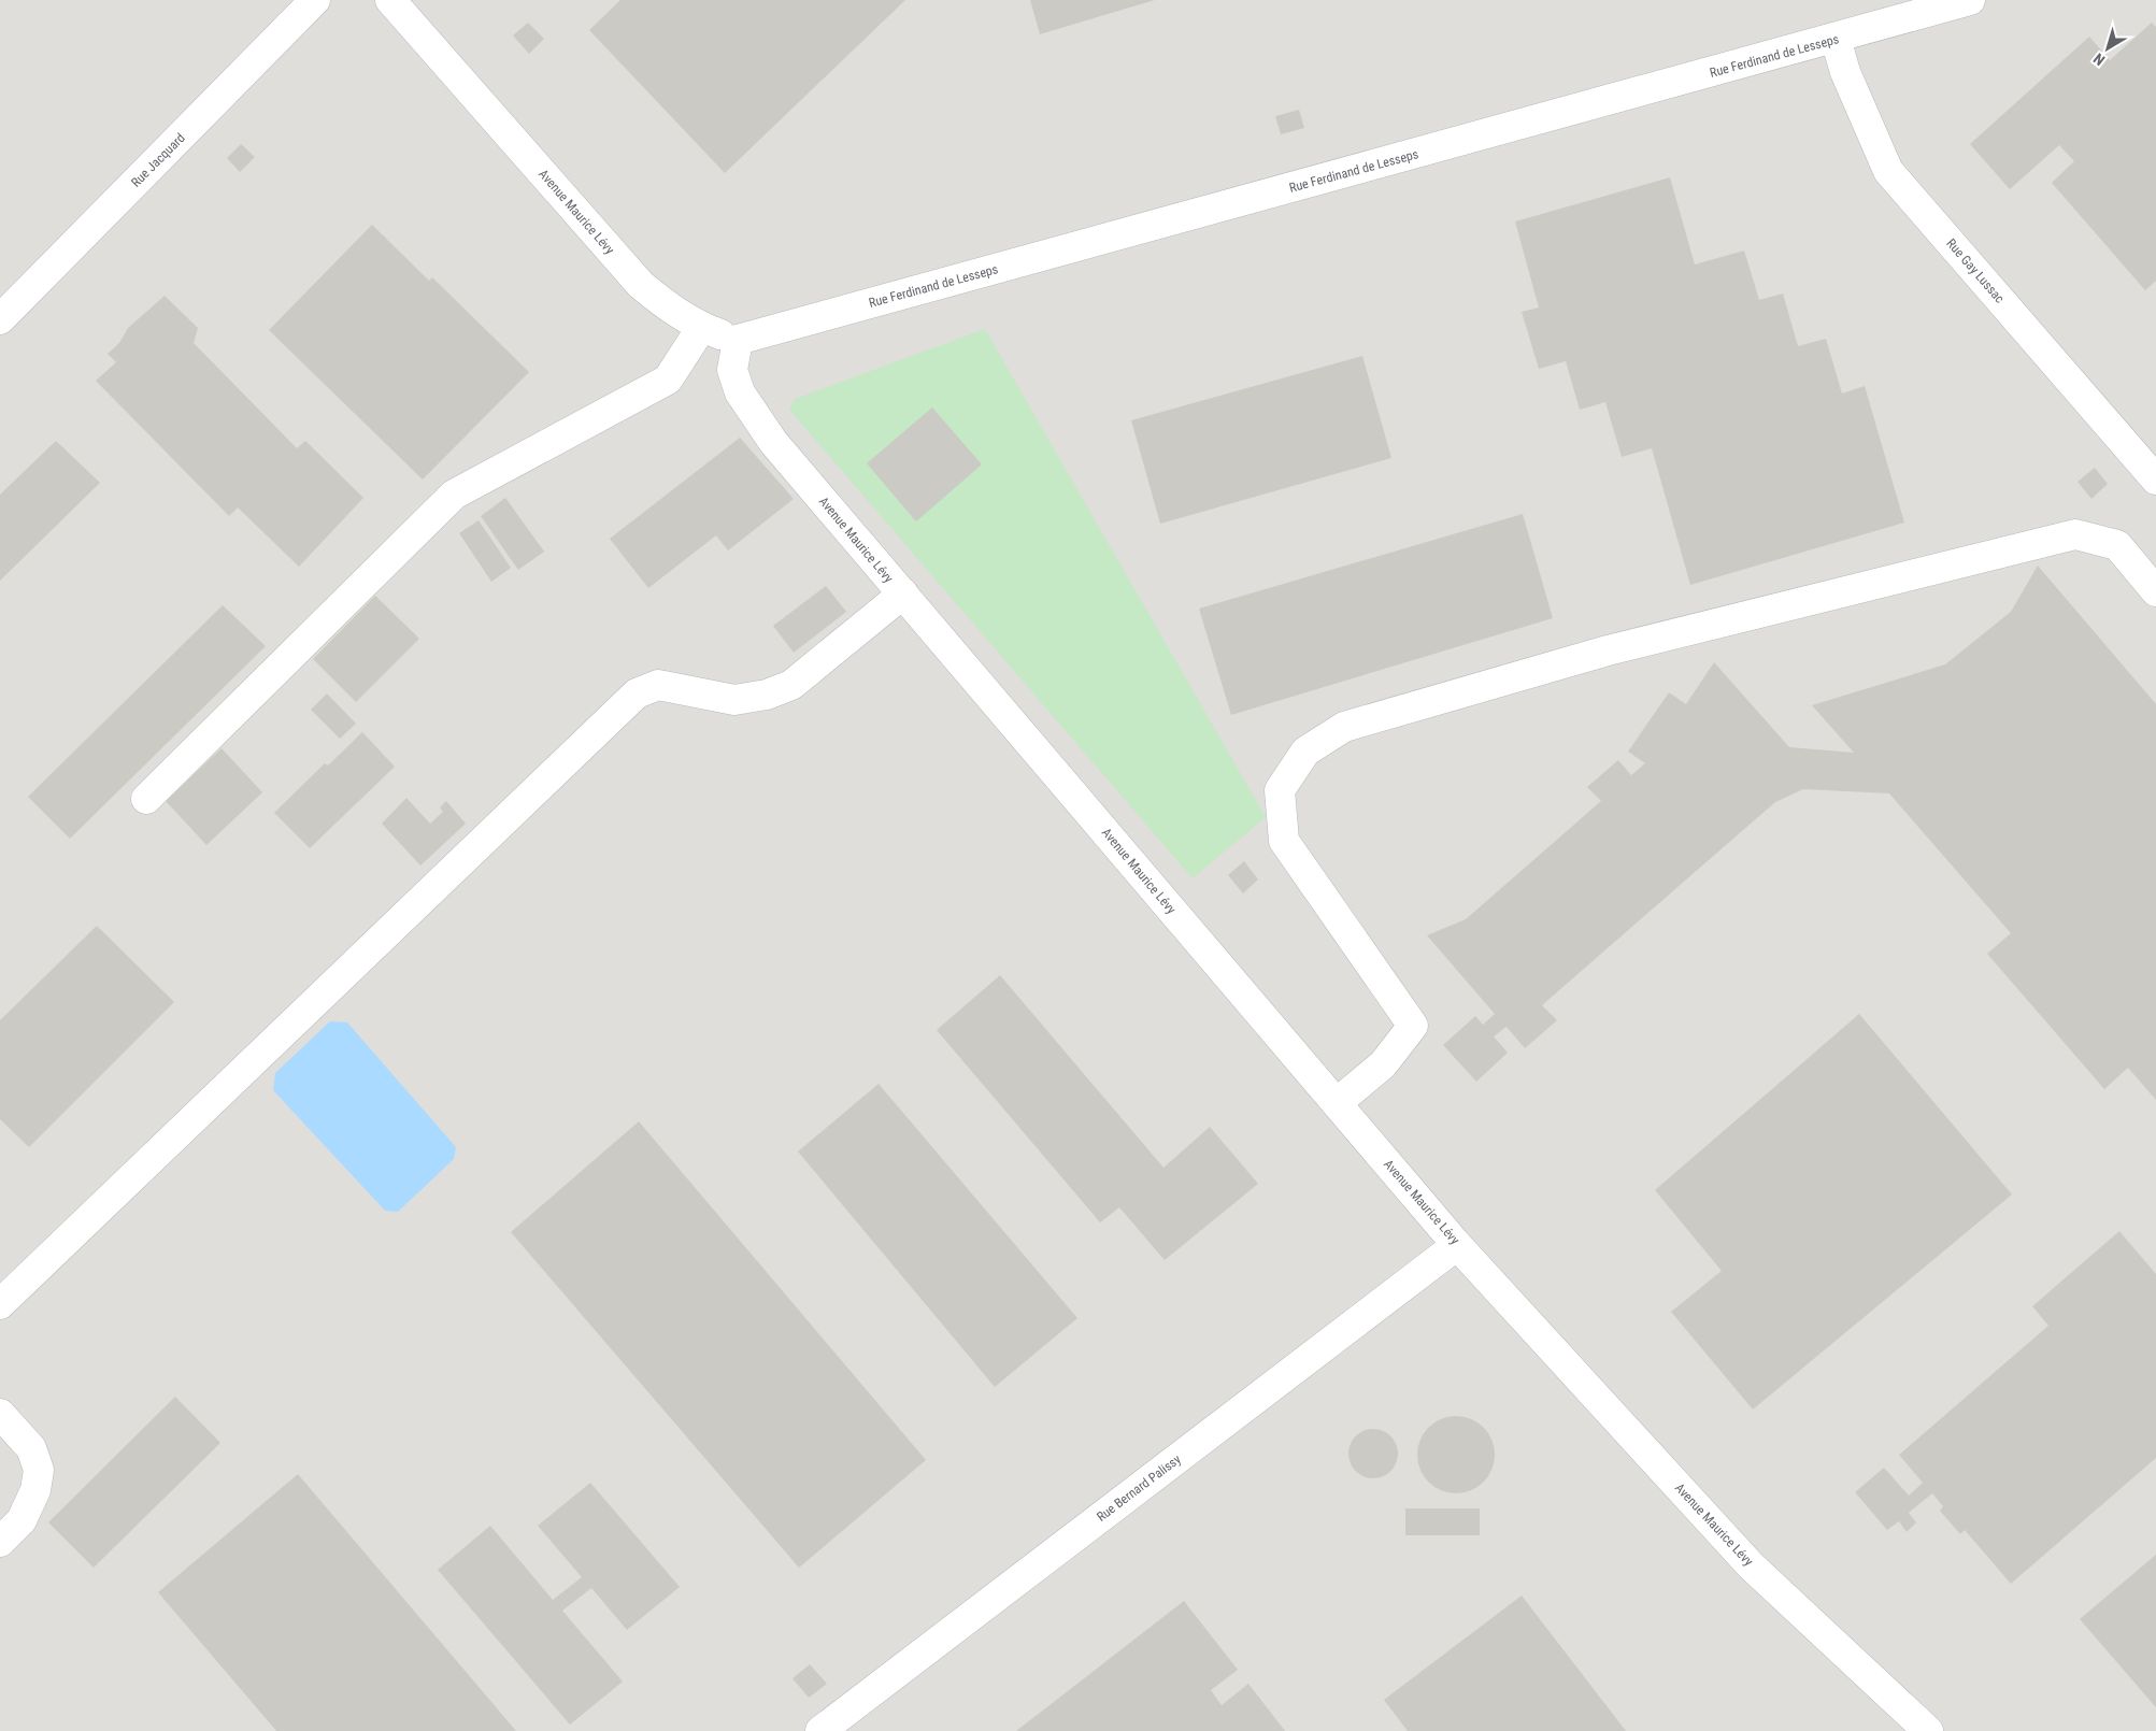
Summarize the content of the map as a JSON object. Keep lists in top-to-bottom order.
{
  "streets": {
    "street": [
      "Rue Ferdinand de Lesseps",
      "Rue Jacquard",
      "Avenue Maurice Lévy",
      "Rue Gay Lussac",
      "Rue Bernard Palissy"
    ]
  },
  "crossings": [
    ["Rue Ferdinand de Lesseps", "Avenue Maurice Lévy"],
    ["Rue Ferdinand de Lesseps", "Rue Gay Lussac"],
    ["Avenue Maurice Lévy", "Rue Bernard Palissy"]
  ],
  "north": "bottom left"
}
